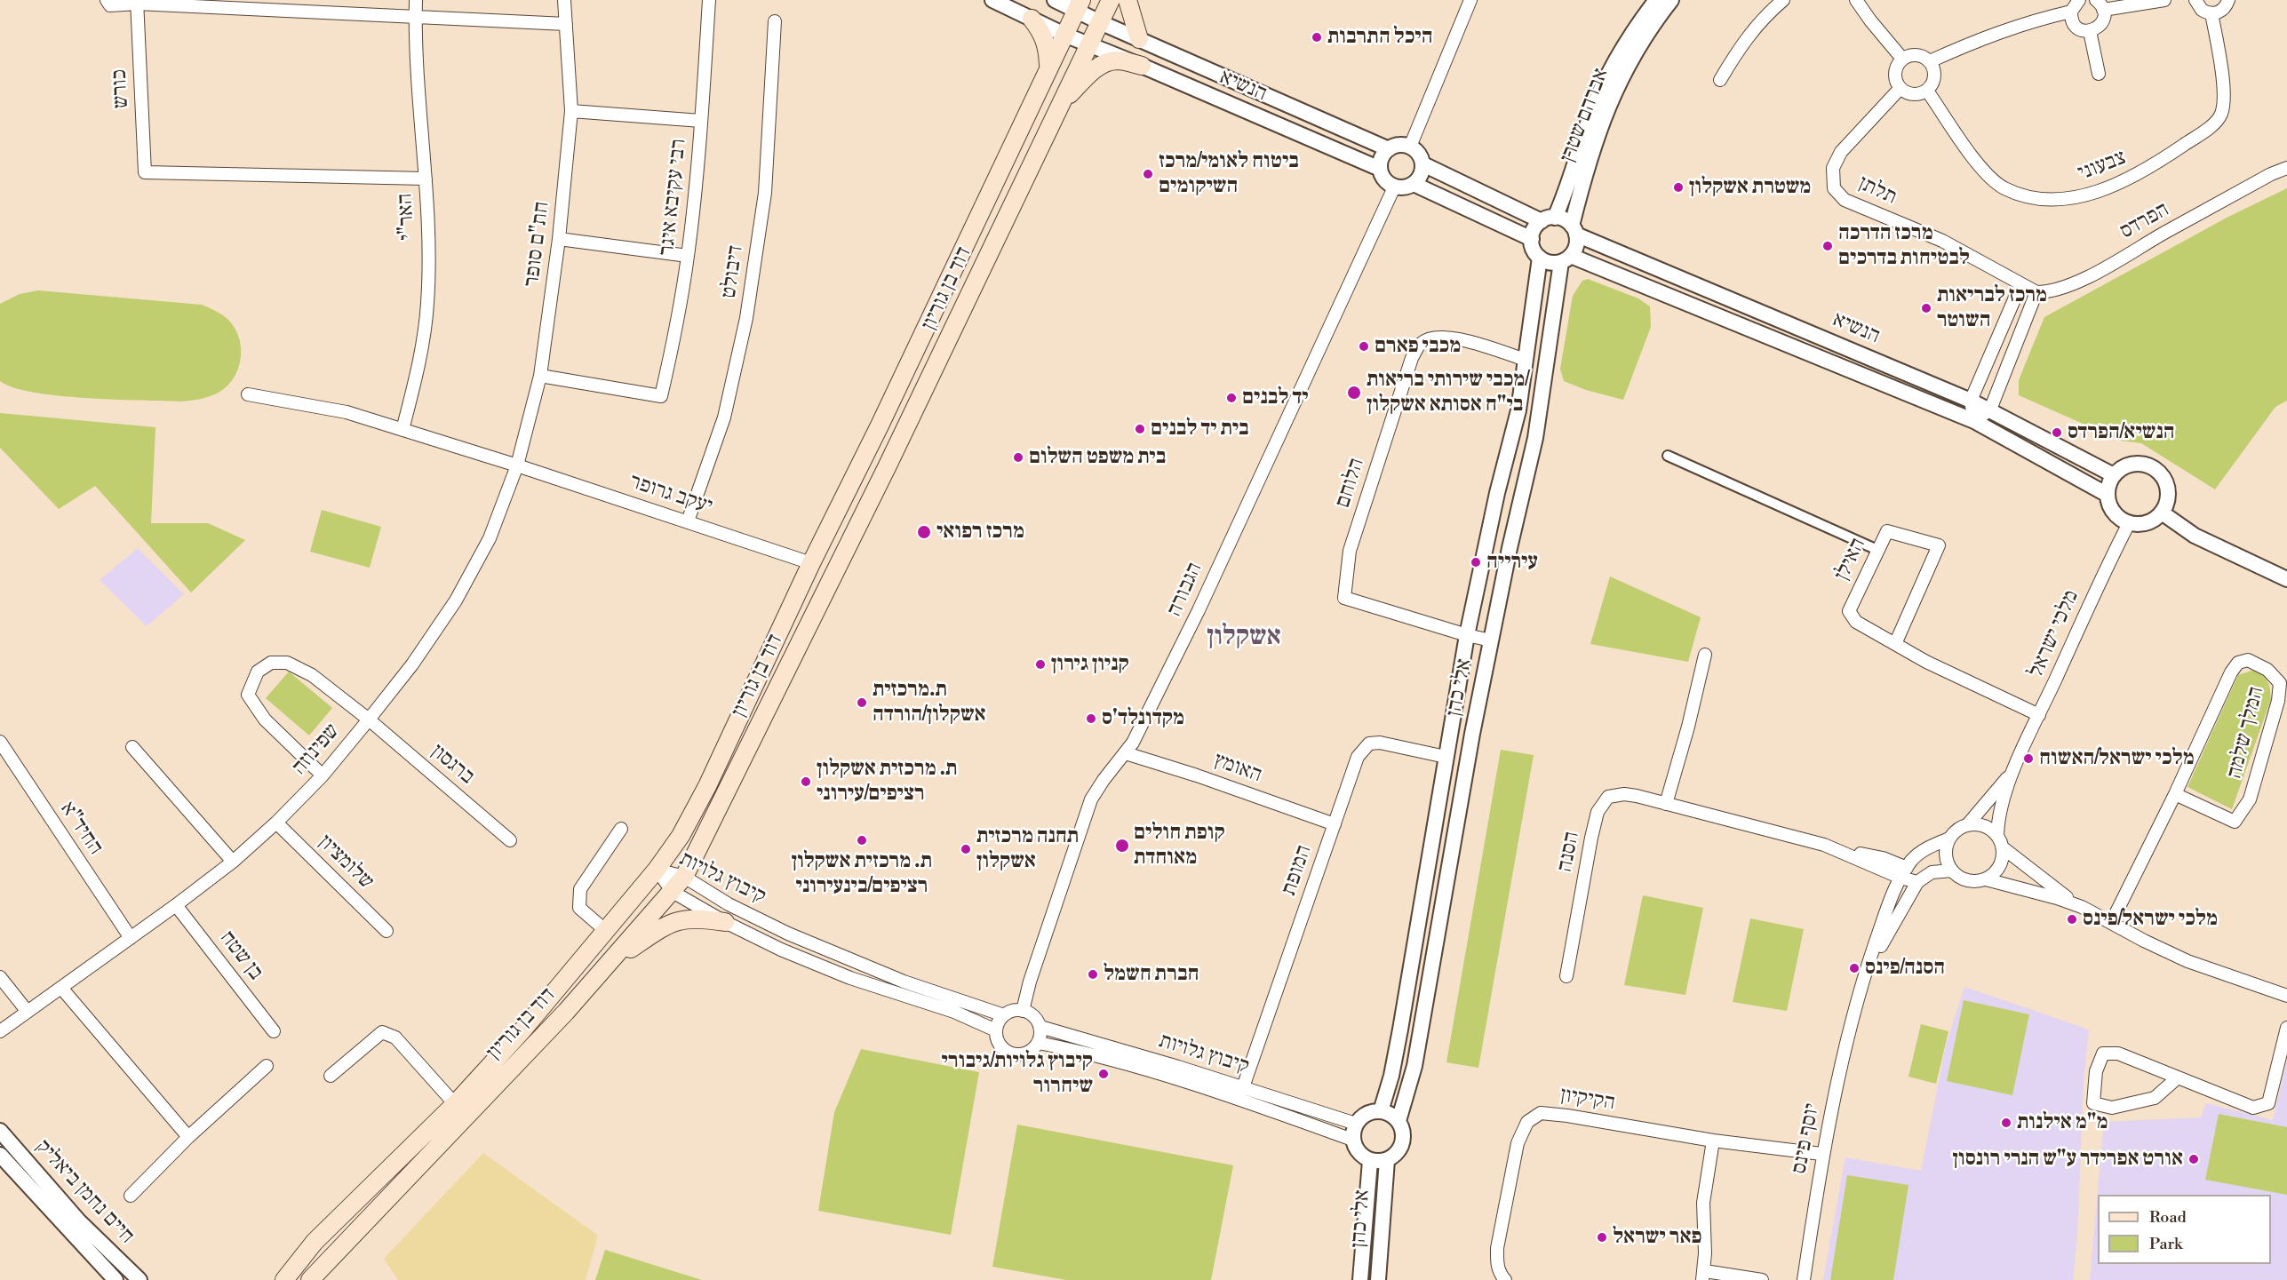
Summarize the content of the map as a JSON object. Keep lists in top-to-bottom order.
{
  "streets": {
    "main road": ["דוד בן גוריון"],
    "street": [
      "הנשיא",
      "כורש",
      "אברהם שטרן",
      "צבעוני",
      "תלתן",
      "רבי עקיבא איגר",
      "האר\"י",
      "הפרדס",
      "חת\"ם סופר",
      "דיבולט",
      "הלוחם",
      "יעקב גרופר",
      "האילן",
      "הגבורה",
      "מלכי ישראל",
      "אלי כהן",
      "המלך שלמה",
      "שפינוזה",
      "ברגסון",
      "האומץ",
      "החיד\"א",
      "הסנה",
      "שלומציון",
      "המופת",
      "קיבוץ גלויות",
      "בן שטח",
      "הקיקיון",
      "יוסף פינס",
      "חיים נחמן ביאליק"
    ]
  },
  "crossings": [
    ["הנשיא", "אברהם שטרן"],
    ["הנשיא", "דוד בן גוריון"],
    ["הנשיא", "הגבורה"],
    ["הנשיא", "מלכי ישראל"],
    ["הנשיא", "אלי כהן"],
    ["כורש", "האר\"י"],
    ["אברהם שטרן", "אלי כהן"],
    ["צבעוני", "תלתן"],
    ["רבי עקיבא איגר", "חת\"ם סופר"],
    ["האר\"י", "יעקב גרופר"],
    ["חת\"ם סופר", "יעקב גרופר"],
    ["חת\"ם סופר", "שפינוזה"],
    ["דיבולט", "יעקב גרופר"],
    ["דוד בן גוריון", "יעקב גרופר"],
    ["דוד בן גוריון", "קיבוץ גלויות"],
    ["הלוחם", "אלי כהן"],
    ["יעקב גרופר", "שפינוזה"],
    ["האילן", "מלכי ישראל"],
    ["הגבורה", "האומץ"],
    ["הגבורה", "קיבוץ גלויות"],
    ["מלכי ישראל", "יוסף פינס"],
    ["אלי כהן", "המופת"],
    ["אלי כהן", "קיבוץ גלויות"],
    ["שפינוזה", "ברגסון"],
    ["שפינוזה", "החיד\"א"],
    ["שפינוזה", "שלומציון"],
    ["שפינוזה", "בן שטח"],
    ["האומץ", "המופת"],
    ["הסנה", "יוסף פינס"],
    ["המופת", "קיבוץ גלויות"],
    ["הקיקיון", "יוסף פינס"]
  ],
  "districts": ["אשקלון"],
  "places": [
    "היכל התרבות",
    "ביטוח לאומי/מרכז השיקומים",
    "משטרת אשקלון",
    "מרכז הדרכה לבטיחות בדרכים",
    "מרכז לבריאות השוטר",
    "מכבי פארם",
    "מכבי שירותי בריאות/ בי\"ח אסותא אשקלון",
    "יד לבנים",
    "בית יד לבנים",
    "הנשיא/הפרדס",
    "בית משפט השלום",
    "מרכז רפואי",
    "עירייה",
    "קניון גירון",
    "ת.מרכזית אשקלון/הורדה",
    "מקדונלד'ס",
    "מלכי ישראל/האשוח",
    "ת. מרכזית אשקלון רציפים/עירוני",
    "ת. מרכזית אשקלון רציפים/בינעירוני",
    "קופת חולים מאוחדת",
    "תחנה מרכזית אשקלון",
    "מלכי ישראל/פינס",
    "הסנה/פינס",
    "חברת חשמל",
    "קיבוץ גלויות/גיבורי שיחרור",
    "מ\"מ אילנות",
    "אורט אפרידר ע\"ש הנרי רונסון",
    "פאר ישראל"
  ],
  "legend": ["Road", "Park"]
}
